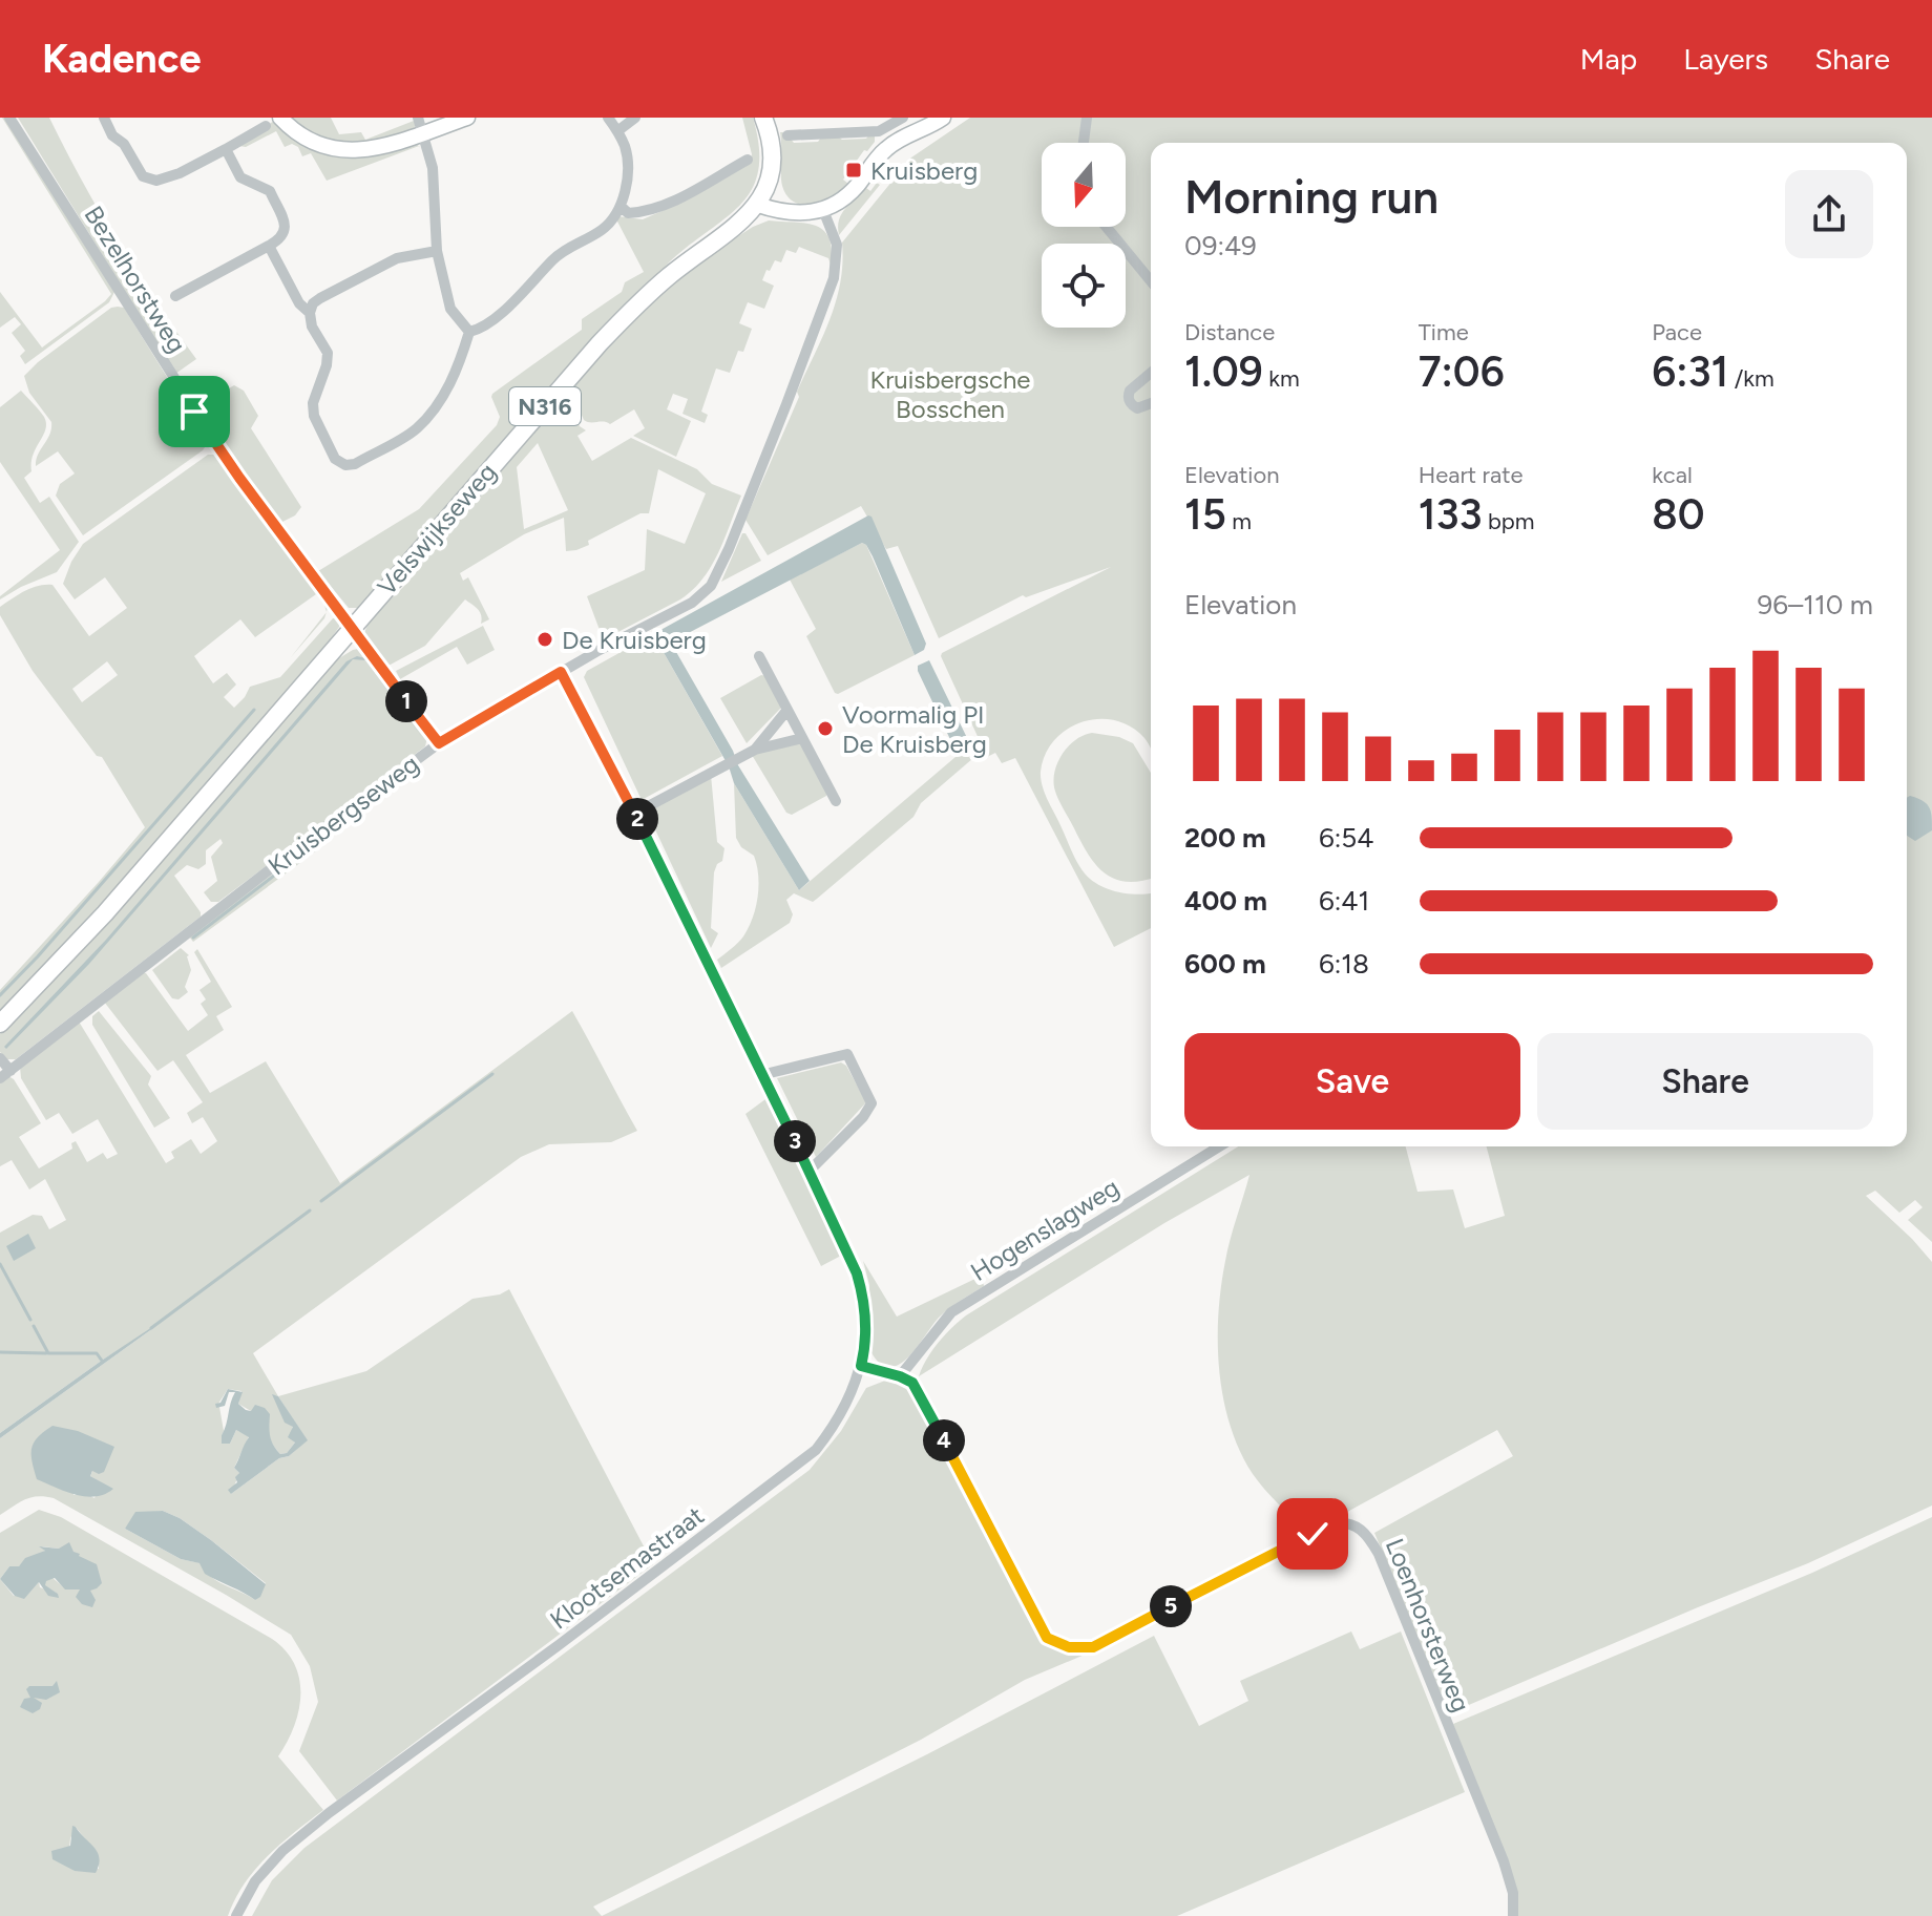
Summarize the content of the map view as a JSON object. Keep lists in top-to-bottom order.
{
  "streets": {
    "main road": ["N316", "Velswijkseweg"],
    "street": [
      "Bezelhorstweg",
      "Kruisbergseweg",
      "Hogenslagweg",
      "Klootsemastraat",
      "Loenhorsterweg"
    ]
  },
  "crossings": [
    ["Bezelhorstweg", "Velswijkseweg"],
    ["Bezelhorstweg", "Kruisbergseweg"],
    ["N316", "Velswijkseweg"],
    ["Kruisbergseweg", "Klootsemastraat"],
    ["Hogenslagweg", "Loenhorsterweg"]
  ],
  "parks": ["Kruisbergsche Bosschen"],
  "places": {
    "transit": ["Kruisberg"],
    "other": ["De Kruisberg", "Voormalig PI De Kruisberg"]
  },
  "north": "bottom",
  "page": {
    "header": "Kadence",
    "nav": ["Map", "Layers", "Share"],
    "heading": ["Morning run", "09:49"],
    "stats": [
      ["Distance", "1.09 km"],
      ["Time", "7:06"],
      ["Pace", "6:31 /km"],
      ["Elevation", "15 m"],
      ["Heart rate", "133 bpm"],
      ["kcal", "80"]
    ],
    "chart": ["Elevation", "96–110 m"],
    "pins": [
      "1",
      "2",
      "3",
      "4",
      "5"
    ],
    "list": [
      {
        "name": "200 m",
        "note": "6:54"
      },
      {
        "name": "400 m",
        "note": "6:41"
      },
      {
        "name": "600 m",
        "note": "6:18"
      }
    ],
    "buttons": ["Save", "Share"]
  }
}
